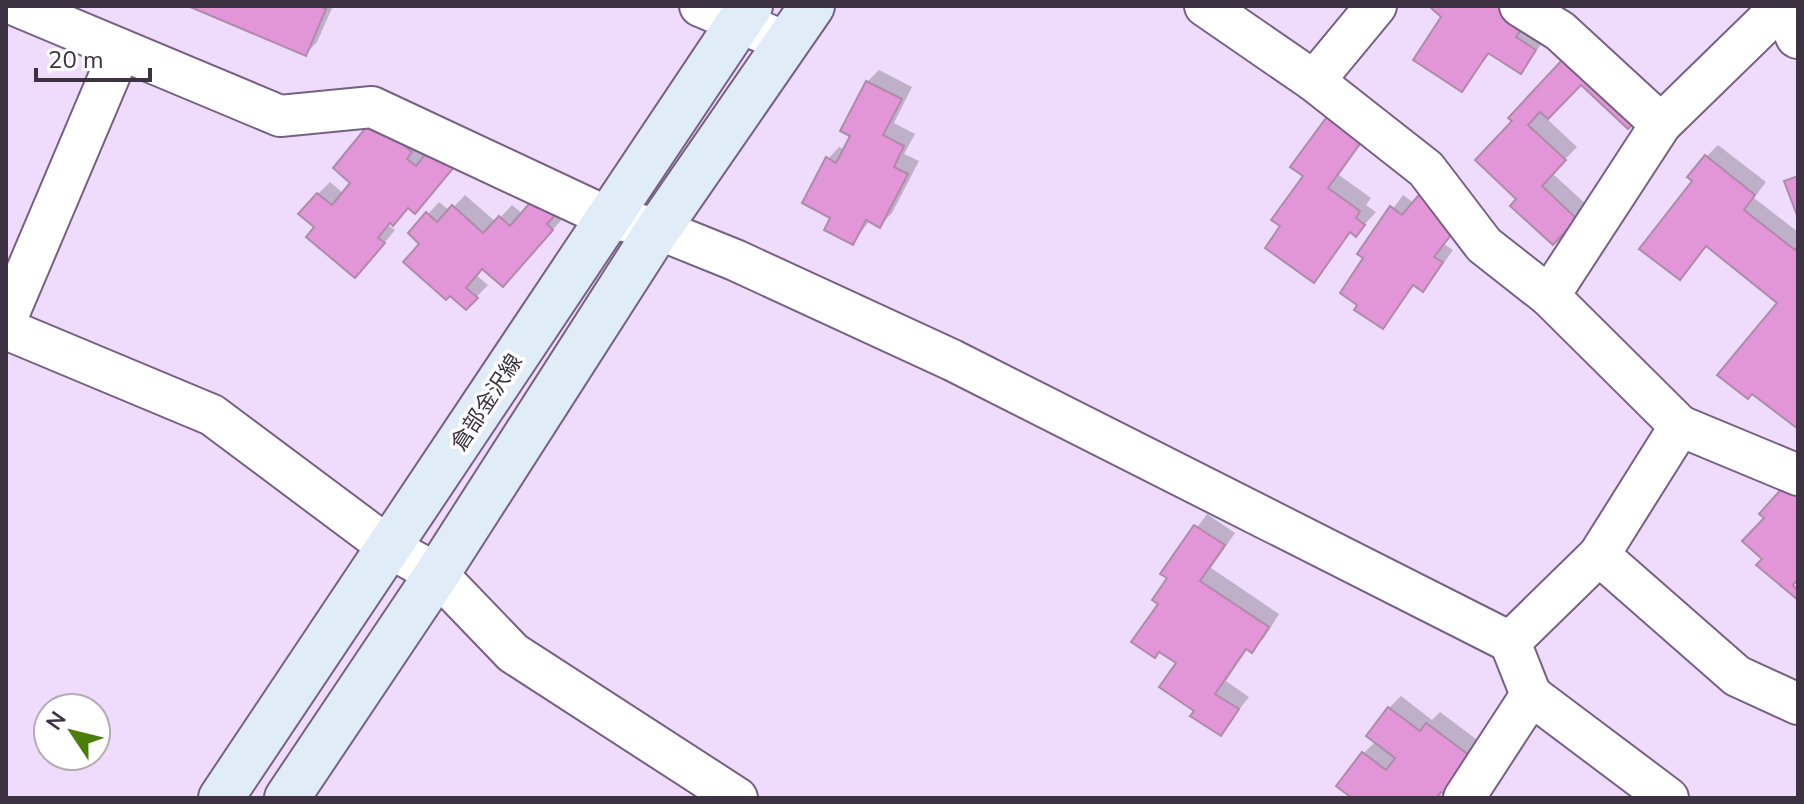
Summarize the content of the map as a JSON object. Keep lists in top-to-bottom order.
{
  "streets": {
    "main road": ["倉部金沢線"]
  },
  "scale_bar": "20 m",
  "north": "top left"
}
